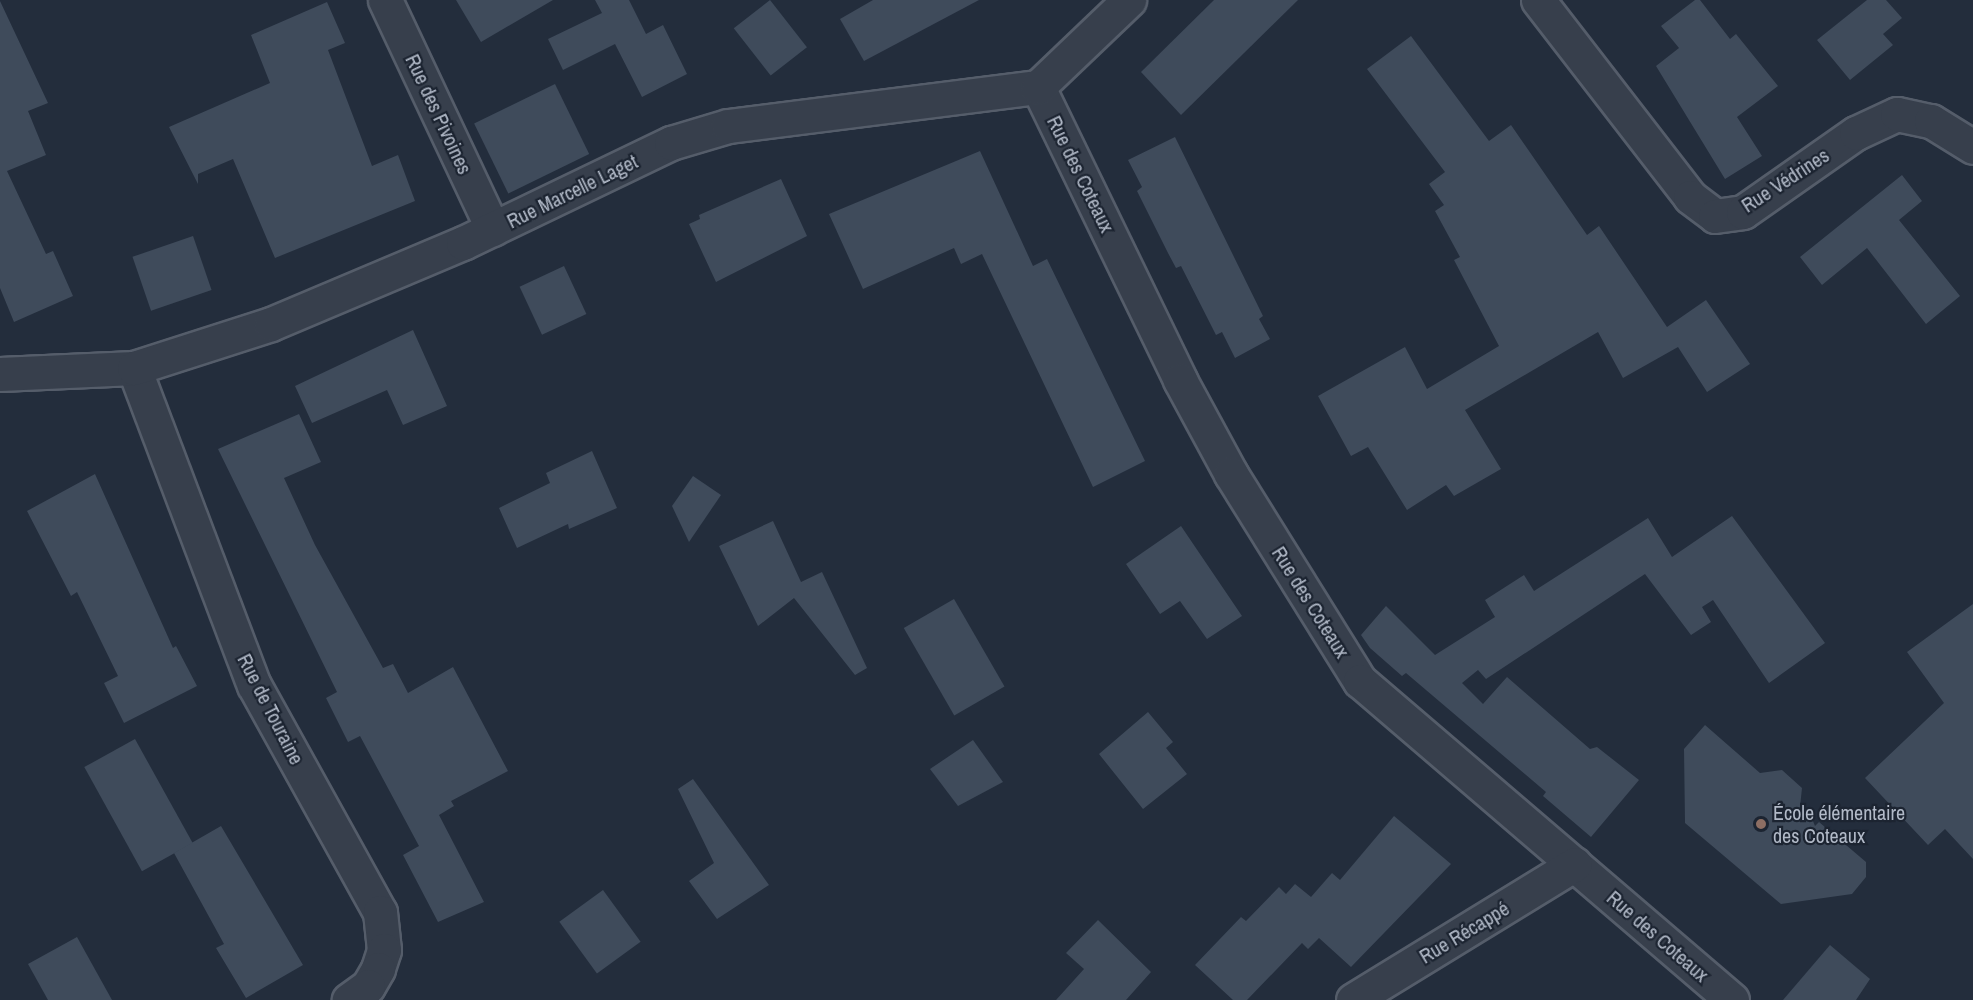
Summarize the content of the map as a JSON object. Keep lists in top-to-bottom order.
{
  "streets": {
    "street": [
      "Rue des Pivoines",
      "Rue des Coteaux",
      "Rue Védrines",
      "Rue Marcelle Laget",
      "Rue de Touraine",
      "Rue Récappé"
    ]
  },
  "crossings": [
    ["Rue des Pivoines", "Rue Marcelle Laget"],
    ["Rue des Coteaux", "Rue Marcelle Laget"],
    ["Rue des Coteaux", "Rue Récappé"],
    ["Rue Marcelle Laget", "Rue de Touraine"]
  ],
  "places": ["École élémentaire des Coteaux"]
}
